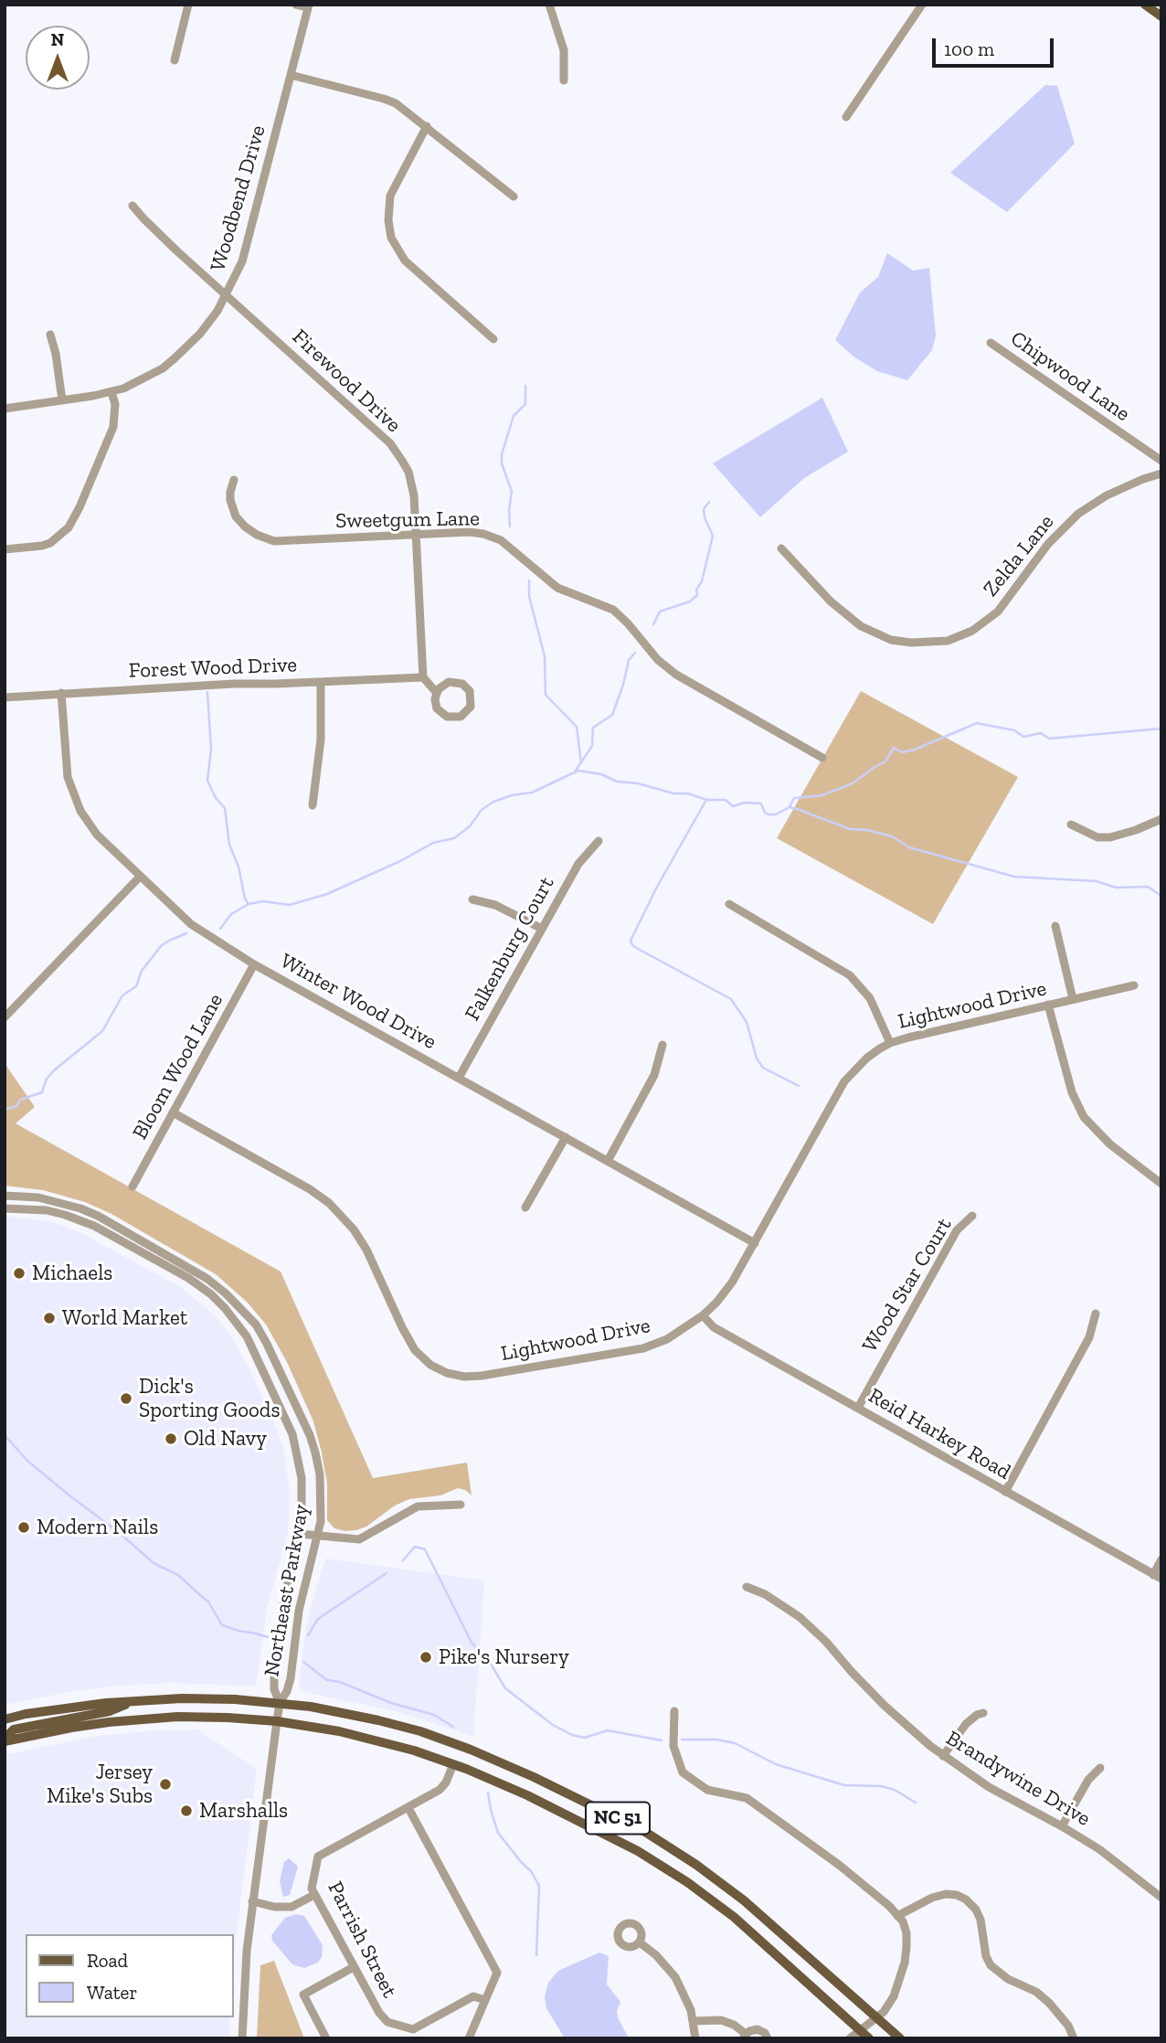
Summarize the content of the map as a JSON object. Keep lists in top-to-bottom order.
{
  "streets": {
    "main road": ["NC 51"],
    "street": [
      "Woodbend Drive",
      "Chipwood Lane",
      "Firewood Drive",
      "Sweetgum Lane",
      "Zelda Lane",
      "Forest Wood Drive",
      "Falkenburg Court",
      "Winter Wood Drive",
      "Lightwood Drive",
      "Bloom Wood Lane",
      "Wood Star Court",
      "Reid Harkey Road",
      "Northeast Parkway",
      "Brandywine Drive",
      "Parrish Street"
    ]
  },
  "crossings": [
    ["Woodbend Drive", "Firewood Drive"],
    ["Firewood Drive", "Sweetgum Lane"],
    ["Firewood Drive", "Forest Wood Drive"],
    ["Forest Wood Drive", "Winter Wood Drive"],
    ["Falkenburg Court", "Winter Wood Drive"],
    ["Winter Wood Drive", "Lightwood Drive"],
    ["Winter Wood Drive", "Bloom Wood Lane"],
    ["Lightwood Drive", "Bloom Wood Lane"],
    ["Lightwood Drive", "Reid Harkey Road"],
    ["Wood Star Court", "Reid Harkey Road"],
    ["Northeast Parkway", "NC 51"],
    ["NC 51", "Parrish Street"]
  ],
  "places": [
    "Michaels",
    "World Market",
    "Dick's Sporting Goods",
    "Old Navy",
    "Modern Nails",
    "Pike's Nursery",
    "Jersey Mike's Subs",
    "Marshalls"
  ],
  "legend": ["Road", "Water"],
  "scale_bar": "100 m",
  "north": "top"
}
